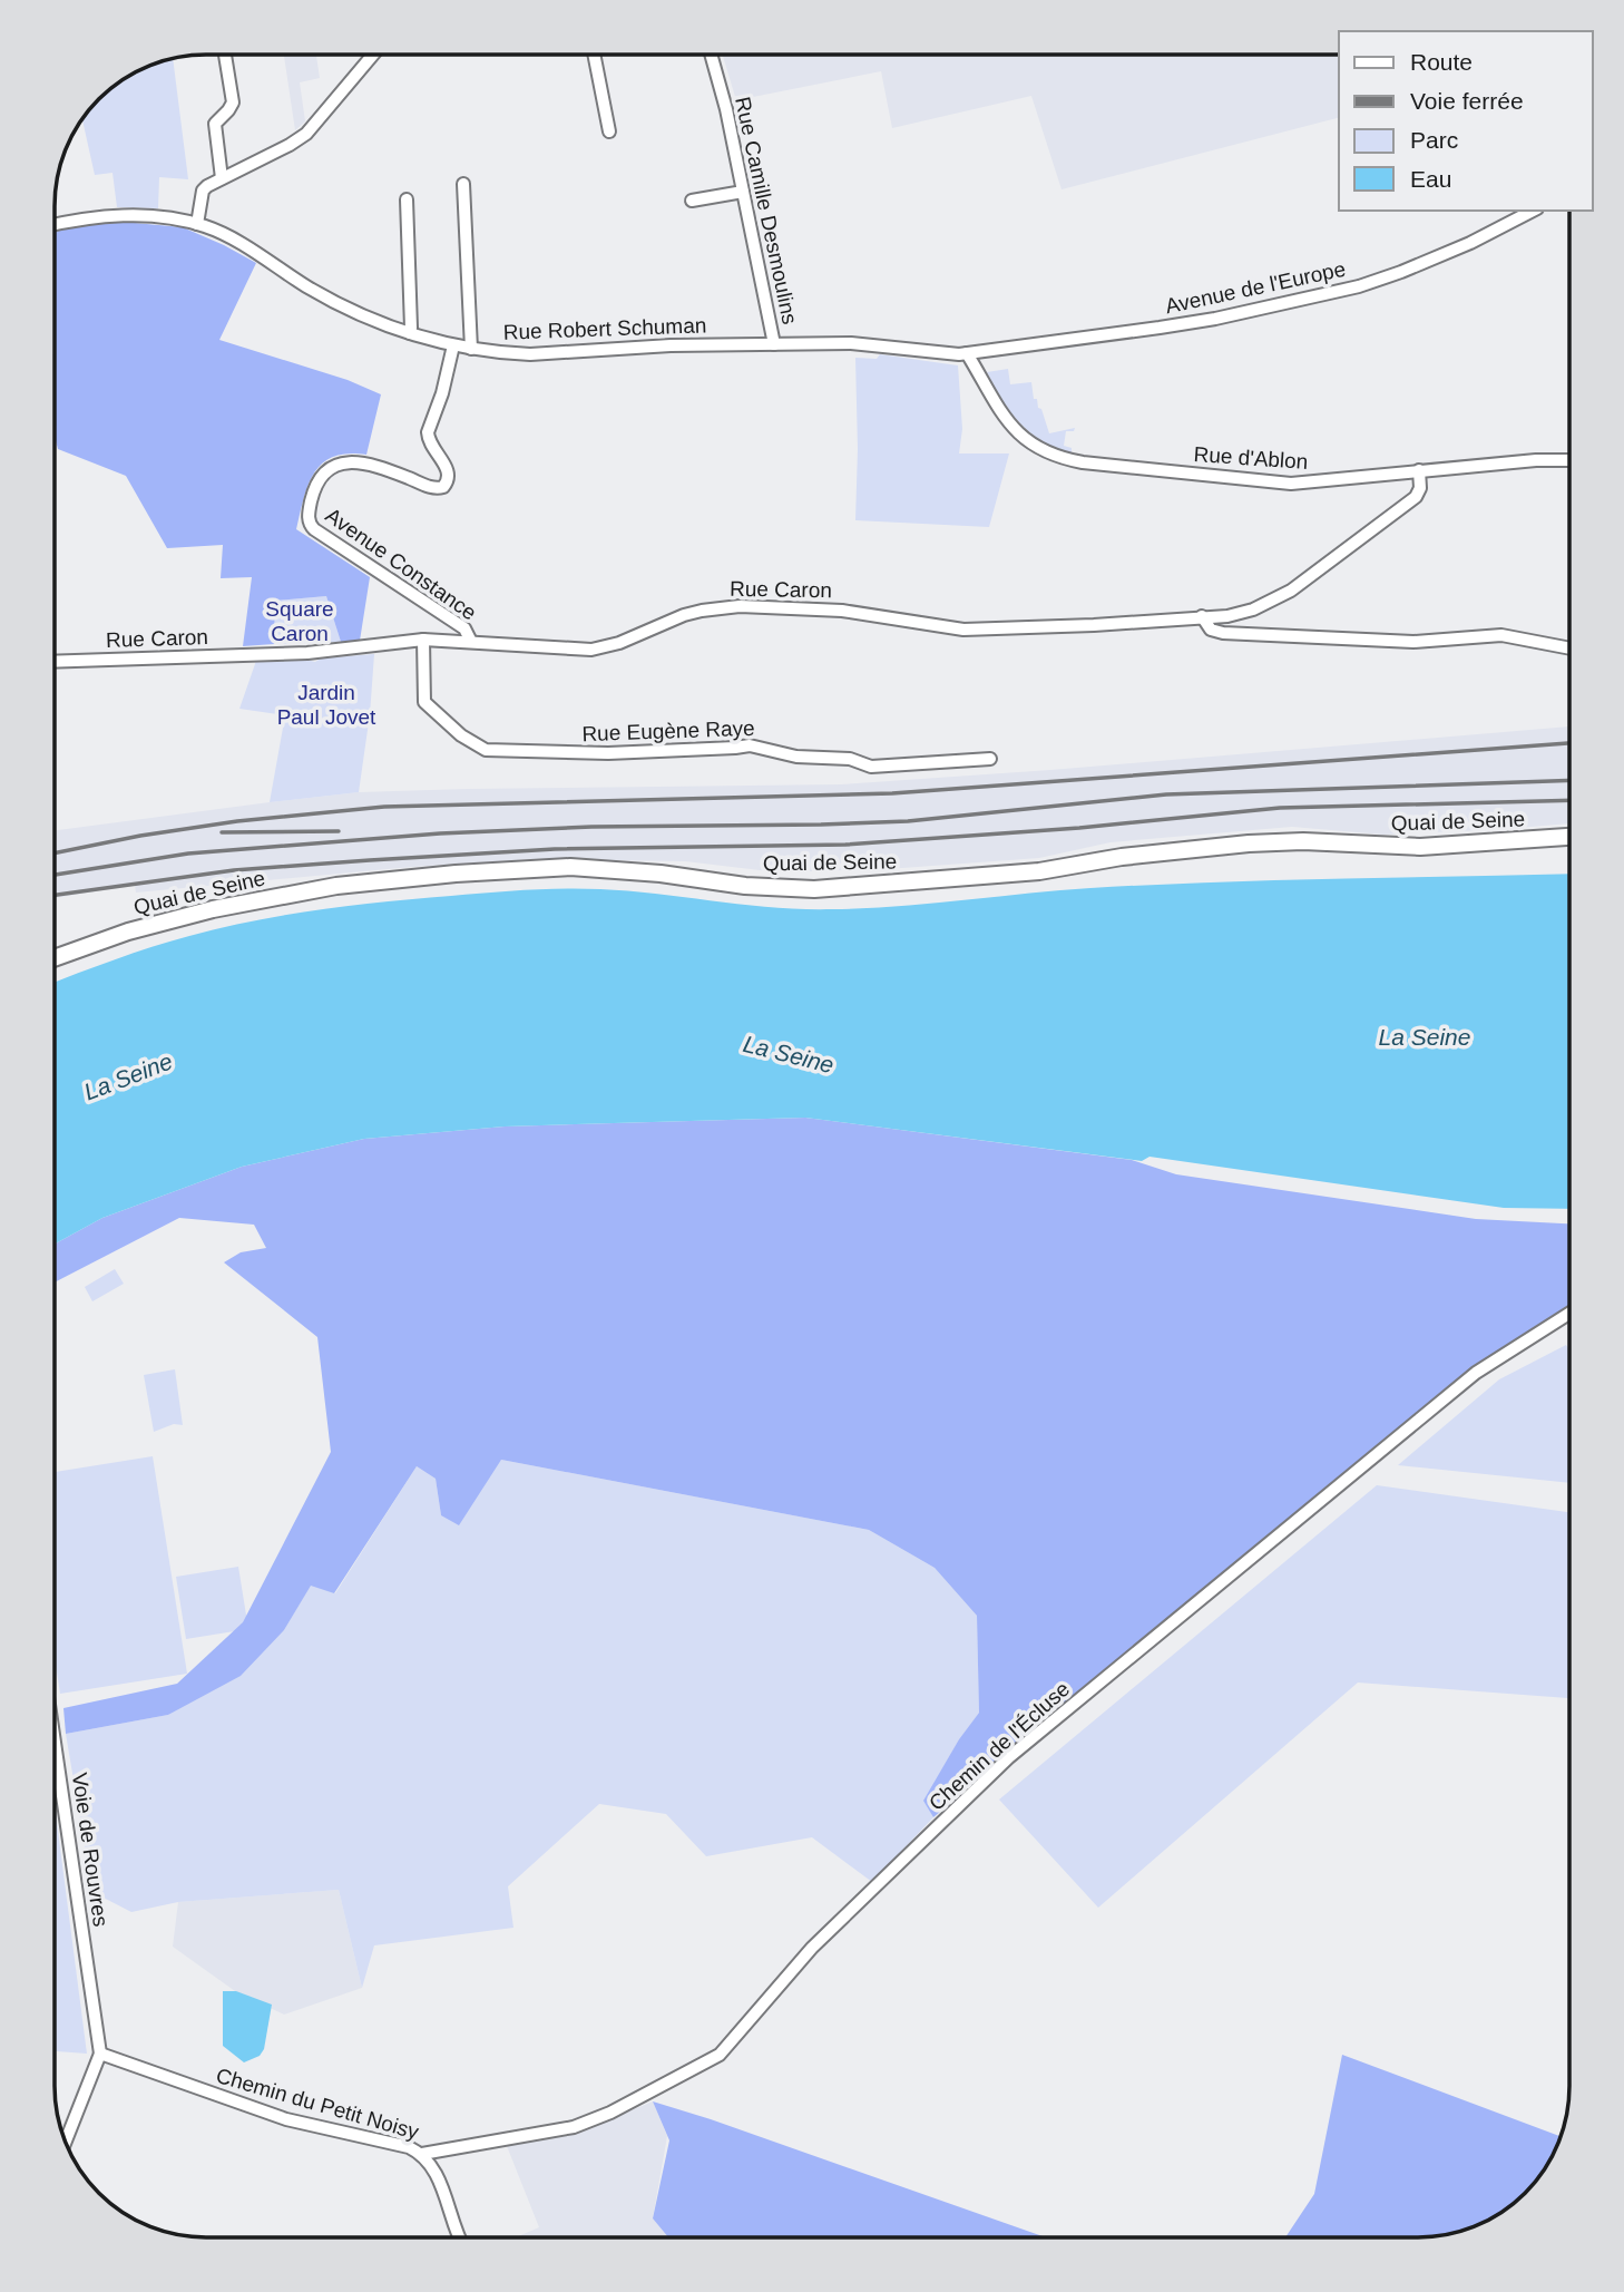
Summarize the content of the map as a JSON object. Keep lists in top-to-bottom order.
{
  "streets": {
    "main road": ["Quai de Seine"],
    "street": [
      "Rue Camille Desmoulins",
      "Avenue de l'Europe",
      "Rue Robert Schuman",
      "Rue d'Ablon",
      "Avenue Constance",
      "Rue Caron",
      "Rue Eugène Raye",
      "Chemin de l'Écluse",
      "Voie de Rouvres",
      "Chemin du Petit Noisy"
    ]
  },
  "crossings": [
    ["Rue Camille Desmoulins", "Rue Robert Schuman"],
    ["Avenue de l'Europe", "Rue Robert Schuman"],
    ["Avenue de l'Europe", "Rue d'Ablon"],
    ["Rue Robert Schuman", "Rue d'Ablon"],
    ["Rue Robert Schuman", "Avenue Constance"],
    ["Rue d'Ablon", "Rue Caron"],
    ["Avenue Constance", "Rue Caron"],
    ["Rue Caron", "Rue Eugène Raye"],
    ["Chemin de l'Écluse", "Chemin du Petit Noisy"],
    ["Voie de Rouvres", "Chemin du Petit Noisy"]
  ],
  "water": ["La Seine"],
  "parks": ["Square Caron", "Jardin Paul Jovet"],
  "legend": [
    "Route",
    "Voie ferrée",
    "Parc",
    "Eau"
  ]
}
